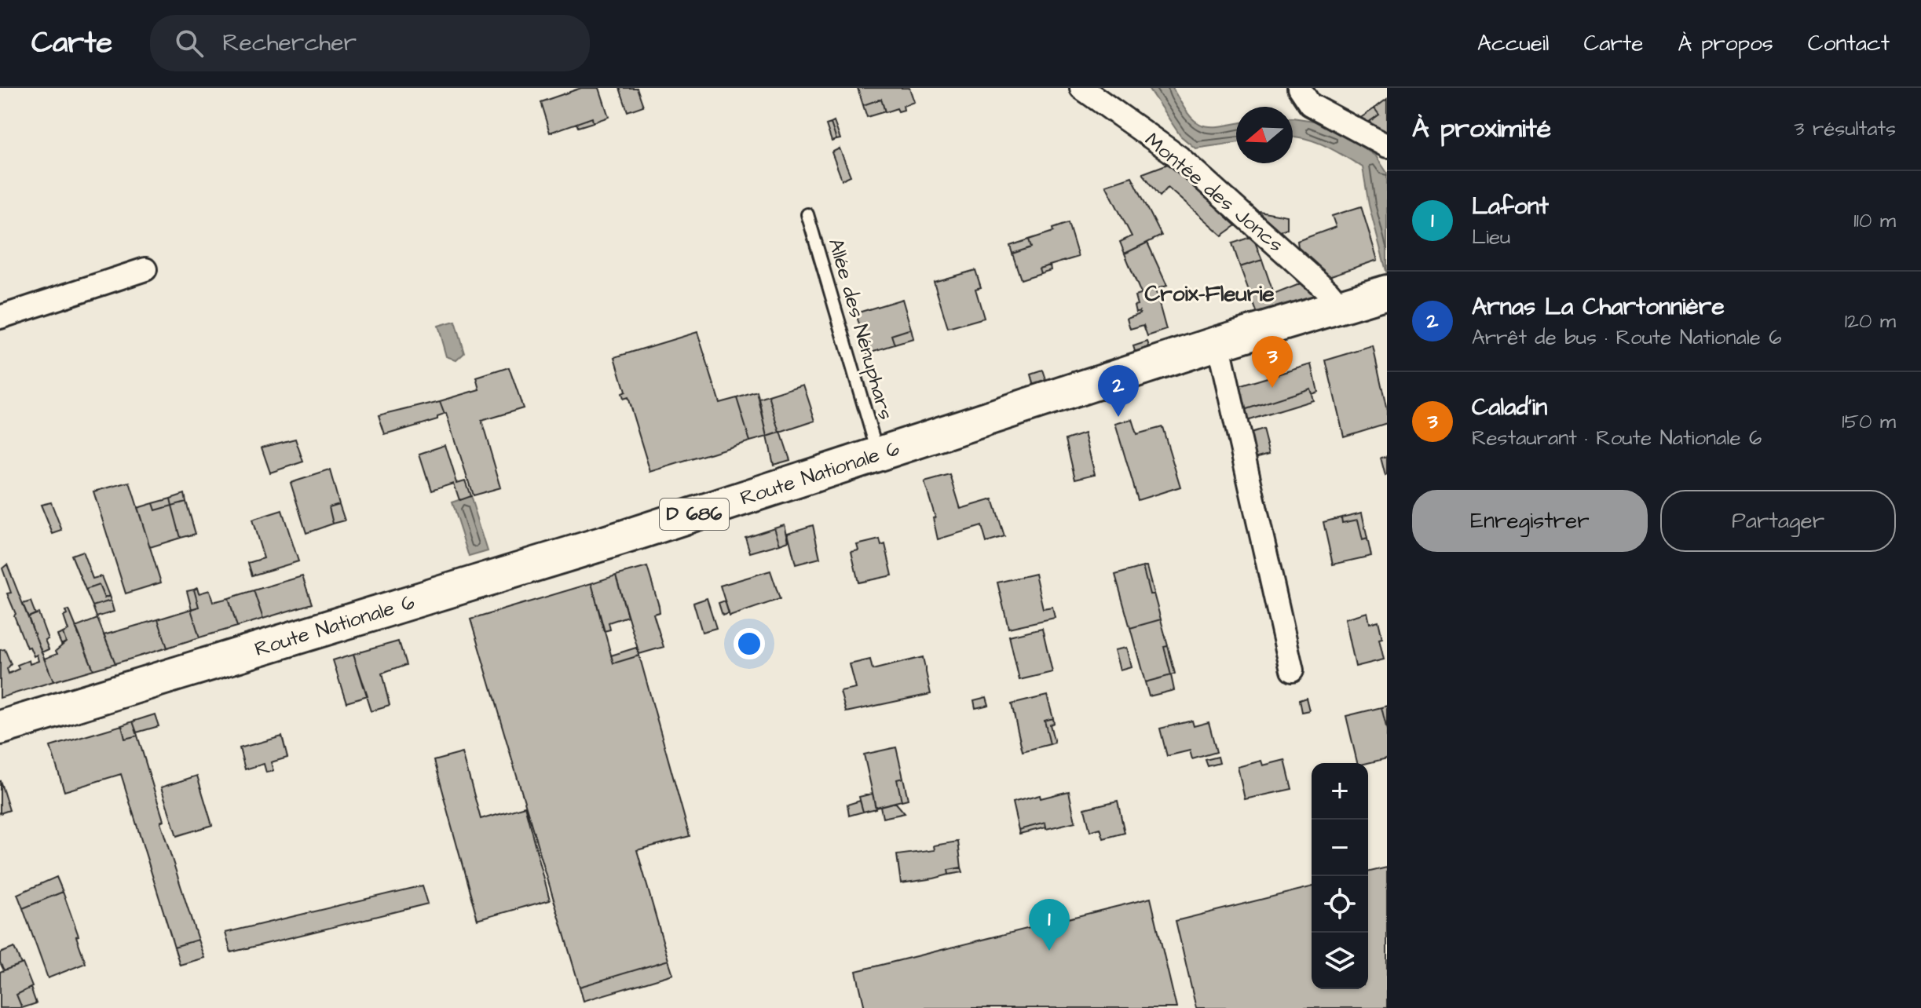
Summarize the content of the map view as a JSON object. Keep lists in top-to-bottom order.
{
  "streets": {
    "main road": ["Route Nationale 6", "D 686"],
    "street": ["Montée des Joncs"],
    "lane": ["Allée des Nénuphars"]
  },
  "crossings": [
    ["Montée des Joncs", "Route Nationale 6"],
    ["Allée des Nénuphars", "Route Nationale 6"]
  ],
  "districts": ["Croix-Fleurie"],
  "north": "left",
  "page": {
    "header": "Carte",
    "search": "Rechercher",
    "nav": [
      "Accueil",
      "Carte",
      "À propos",
      "Contact"
    ],
    "heading": ["À proximité", "3 résultats"],
    "list": [
      {
        "mark": "1",
        "name": "Lafont",
        "note": "Lieu",
        "value": "110 m"
      },
      {
        "mark": "2",
        "name": "Arnas La Chartonnière",
        "note": "Arrêt de bus · Route Nationale 6",
        "value": "120 m"
      },
      {
        "mark": "3",
        "name": "Calad'in",
        "note": "Restaurant · Route Nationale 6",
        "value": "150 m"
      }
    ],
    "pins": ["3", "2", "1"],
    "buttons": ["Enregistrer", "Partager"],
    "map_buttons": ["+", "−"]
  }
}
